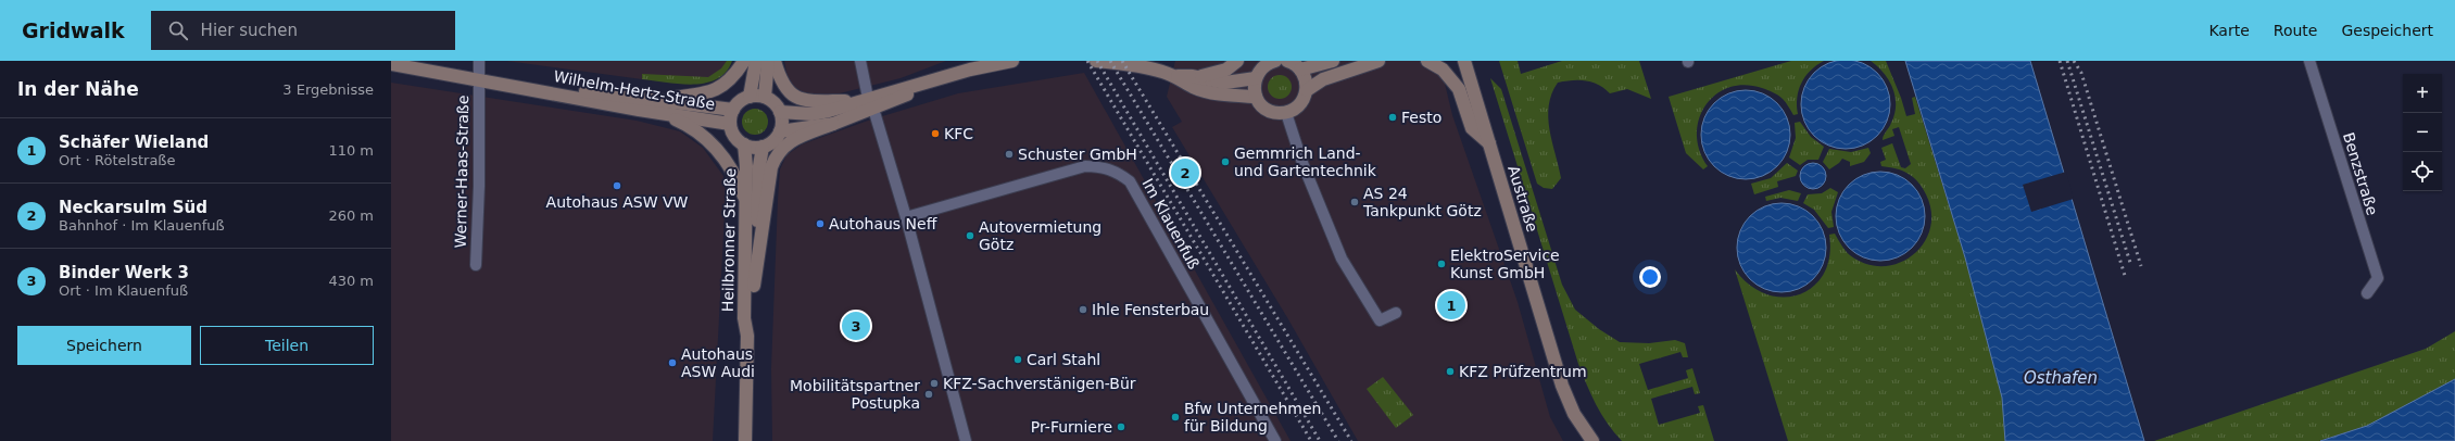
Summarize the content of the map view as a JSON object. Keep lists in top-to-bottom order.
{
  "streets": {
    "main road": ["Wilhelm-Hertz-Straße", "Austraße", "Heilbronner Straße"],
    "street": ["Werner-Haas-Straße", "Benzstraße", "Im Klauenfuß"]
  },
  "crossings": [
    ["Wilhelm-Hertz-Straße", "Werner-Haas-Straße"],
    ["Wilhelm-Hertz-Straße", "Heilbronner Straße"]
  ],
  "water": ["Osthafen"],
  "places": [
    "Festo",
    "KFC",
    "Schuster GmbH",
    "Gemmrich Land- und Gartentechnik",
    "Autohaus ASW VW",
    "AS 24 Tankpunkt Götz",
    "Autohaus Neff",
    "Autovermietung Götz",
    "ElektroService Kunst GmbH",
    "Ihle Fensterbau",
    "Carl Stahl",
    "Autohaus ASW Audi",
    "KFZ Prüfzentrum",
    "KFZ-Sachverstänigen-Bür",
    "Mobilitätspartner Postupka",
    "Bfw Unternehmen für Bildung",
    "Pr-Furniere"
  ],
  "page": {
    "header": "Gridwalk",
    "search": "Hier suchen",
    "nav": ["Karte", "Route", "Gespeichert"],
    "heading": ["In der Nähe", "3 Ergebnisse"],
    "map_buttons": ["+", "−"],
    "list": [
      {
        "mark": "1",
        "name": "Schäfer Wieland",
        "note": "Ort · Rötelstraße",
        "value": "110 m"
      },
      {
        "mark": "2",
        "name": "Neckarsulm Süd",
        "note": "Bahnhof · Im Klauenfuß",
        "value": "260 m"
      },
      {
        "mark": "3",
        "name": "Binder Werk 3",
        "note": "Ort · Im Klauenfuß",
        "value": "430 m"
      }
    ],
    "pins": ["2", "1", "3"],
    "buttons": ["Speichern", "Teilen"]
  }
}
